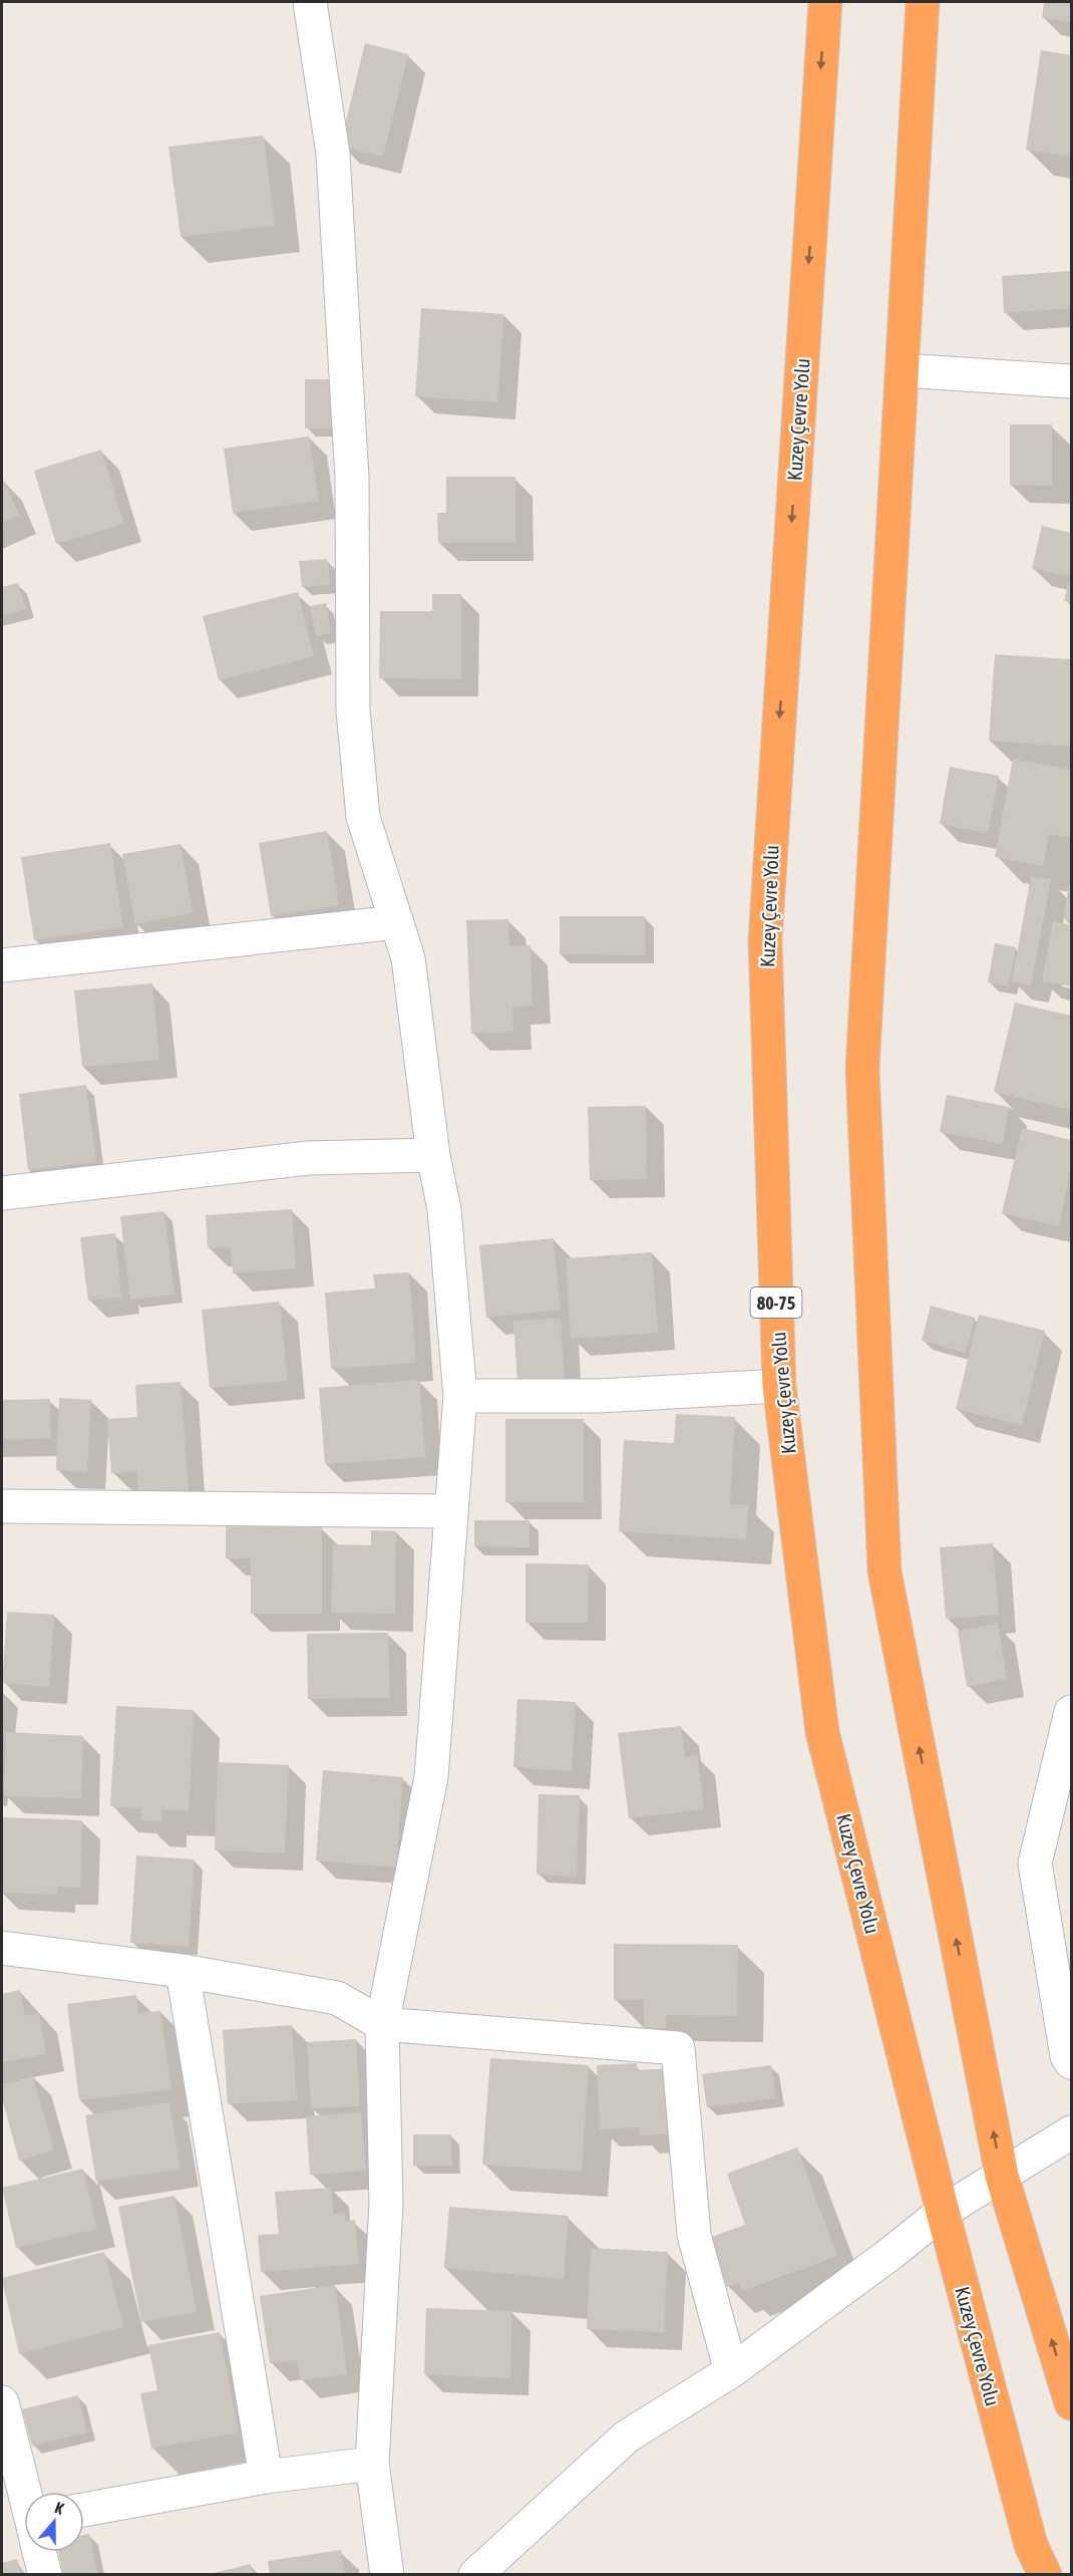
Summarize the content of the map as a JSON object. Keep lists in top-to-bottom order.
{
  "streets": {
    "highway": ["Kuzey Çevre Yolu", "80-75"]
  },
  "north": "top"
}
